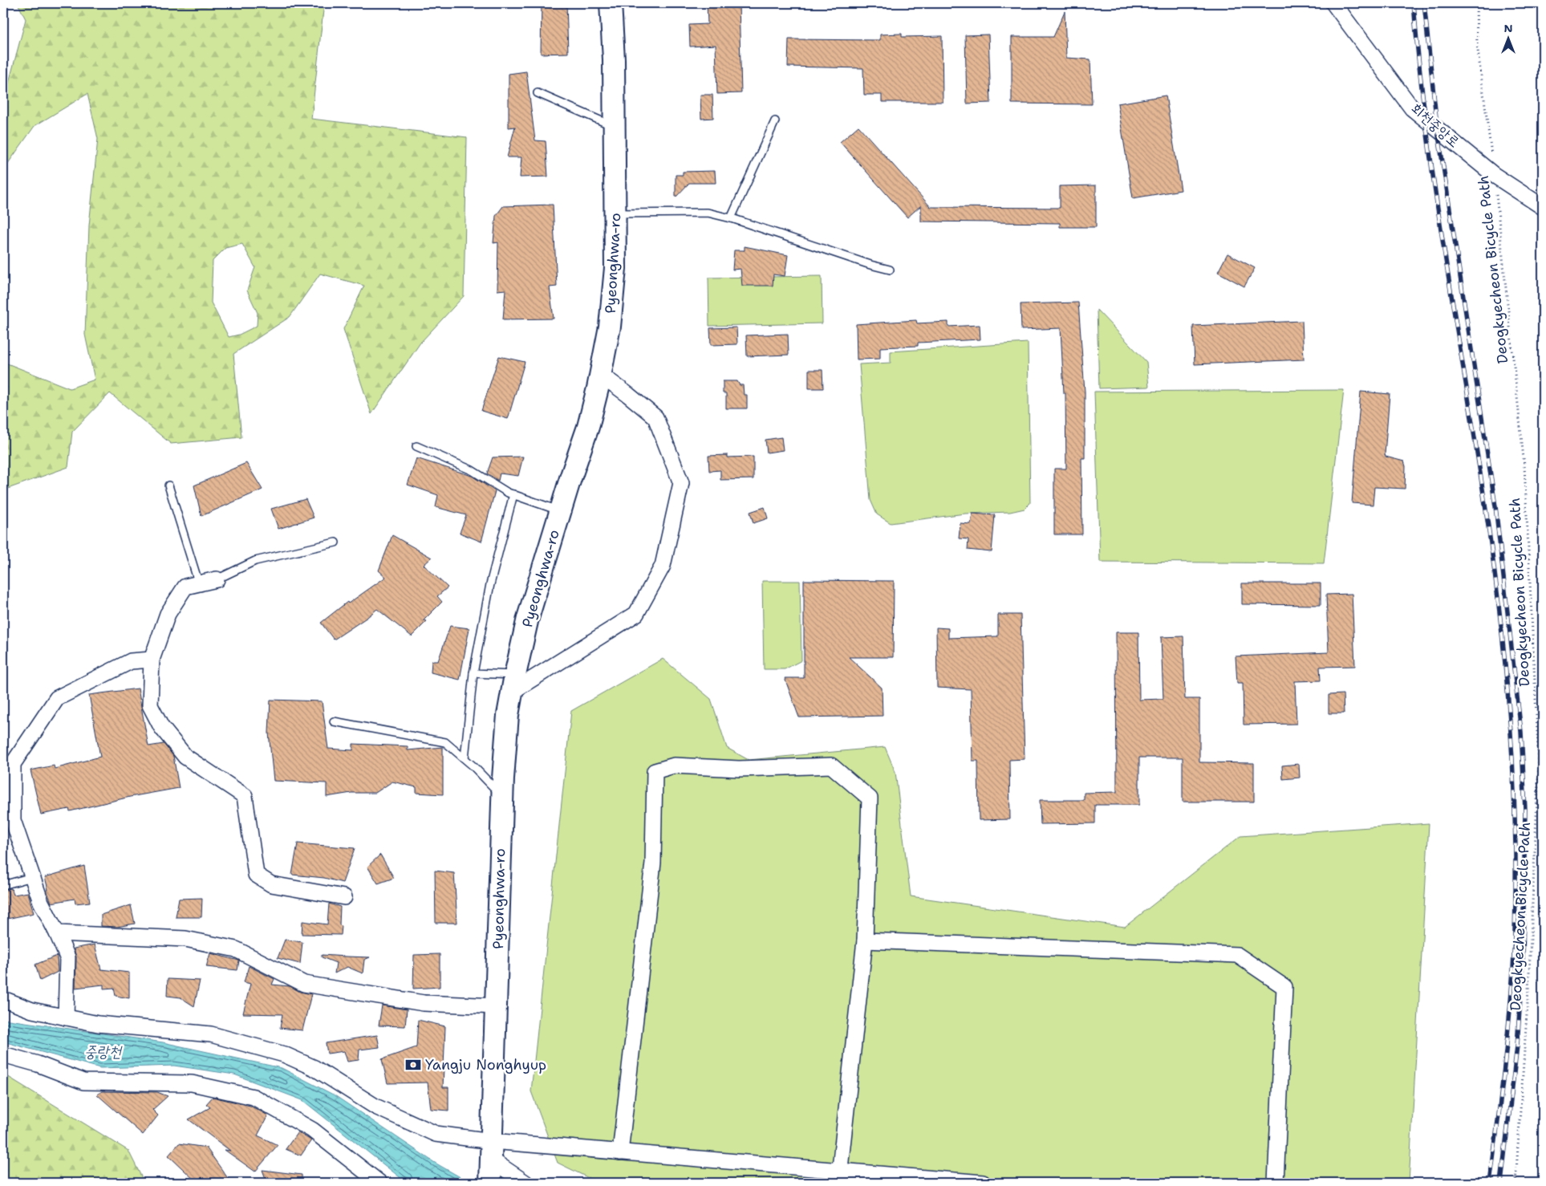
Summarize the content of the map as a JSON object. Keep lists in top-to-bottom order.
{
  "streets": {
    "main road": ["Pyeonghwa-ro"],
    "street": ["회천중앙로"],
    "path": ["Deogkyecheon Bicycle Path"]
  },
  "crossings": [
    ["회천중앙로", "Deogkyecheon Bicycle Path"]
  ],
  "water": ["중랑천"],
  "places": {
    "bank": ["Yangju Nonghyup"]
  },
  "north": "top"
}
